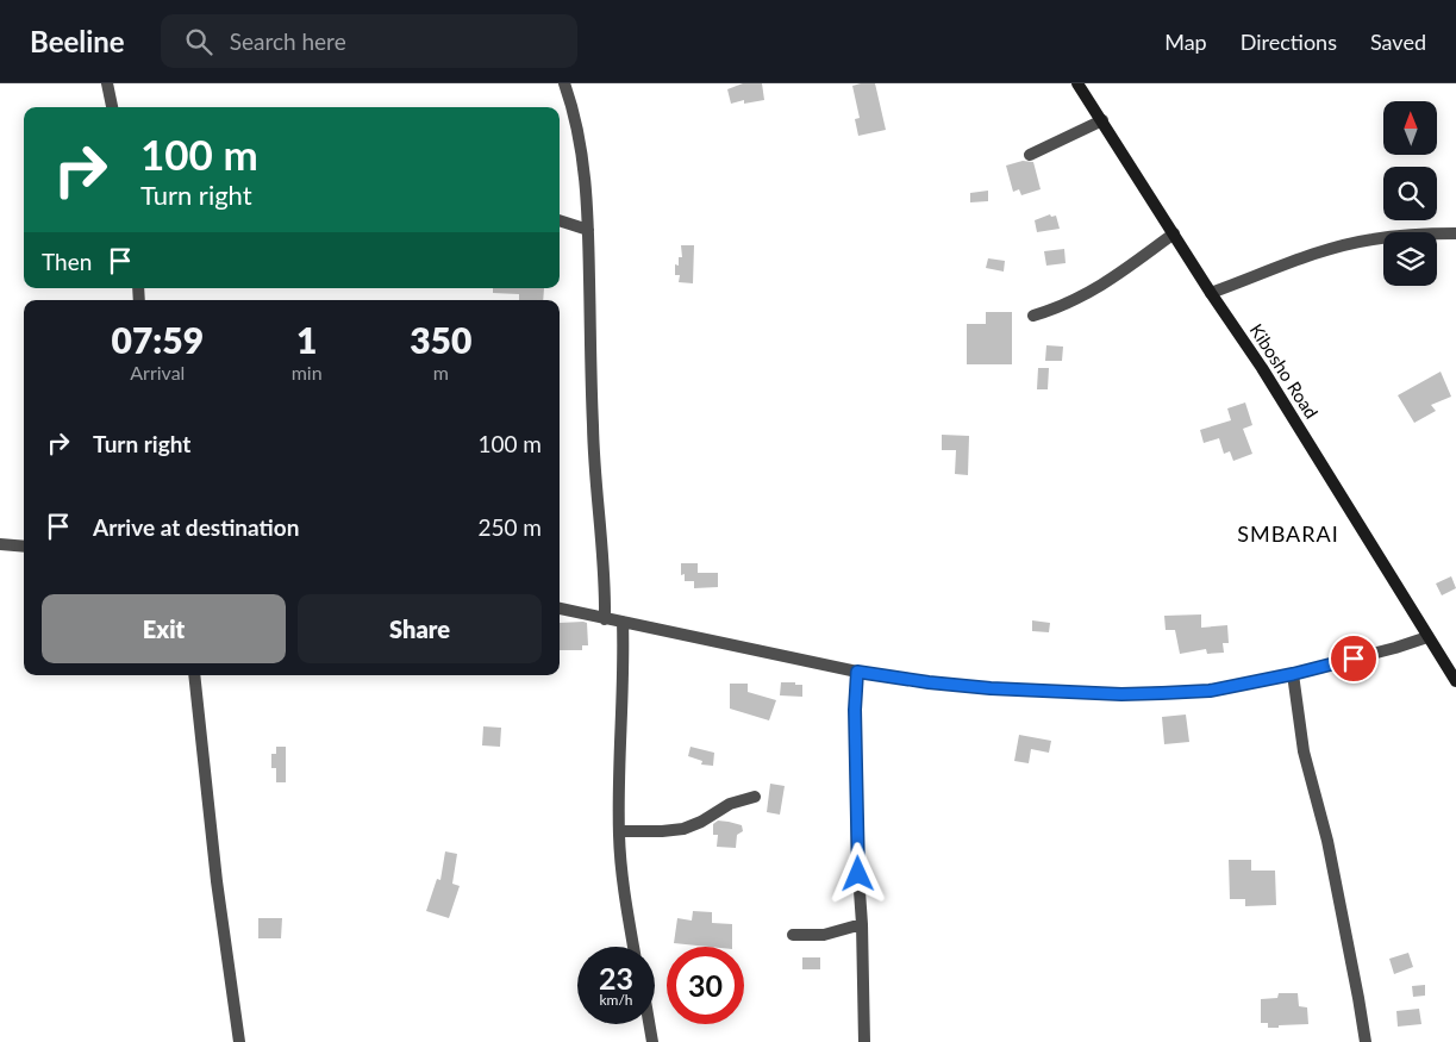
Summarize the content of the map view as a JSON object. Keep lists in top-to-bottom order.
{
  "streets": {
    "street": ["Kibosho Road"]
  },
  "districts": ["SMBARAI"],
  "north": "top",
  "page": {
    "header": "Beeline",
    "search": "Search here",
    "nav": ["Map", "Directions", "Saved"],
    "turn": ["100 m", "Turn right"],
    "then": "Then",
    "eta": [
      "07:59",
      "Arrival",
      "1",
      "min",
      "350",
      "m"
    ],
    "list": [
      {
        "name": "Turn right",
        "value": "100 m"
      },
      {
        "name": "Arrive at destination",
        "value": "250 m"
      }
    ],
    "buttons": ["Exit", "Share"],
    "speed": "23 km/h",
    "limit": "30"
  }
}
